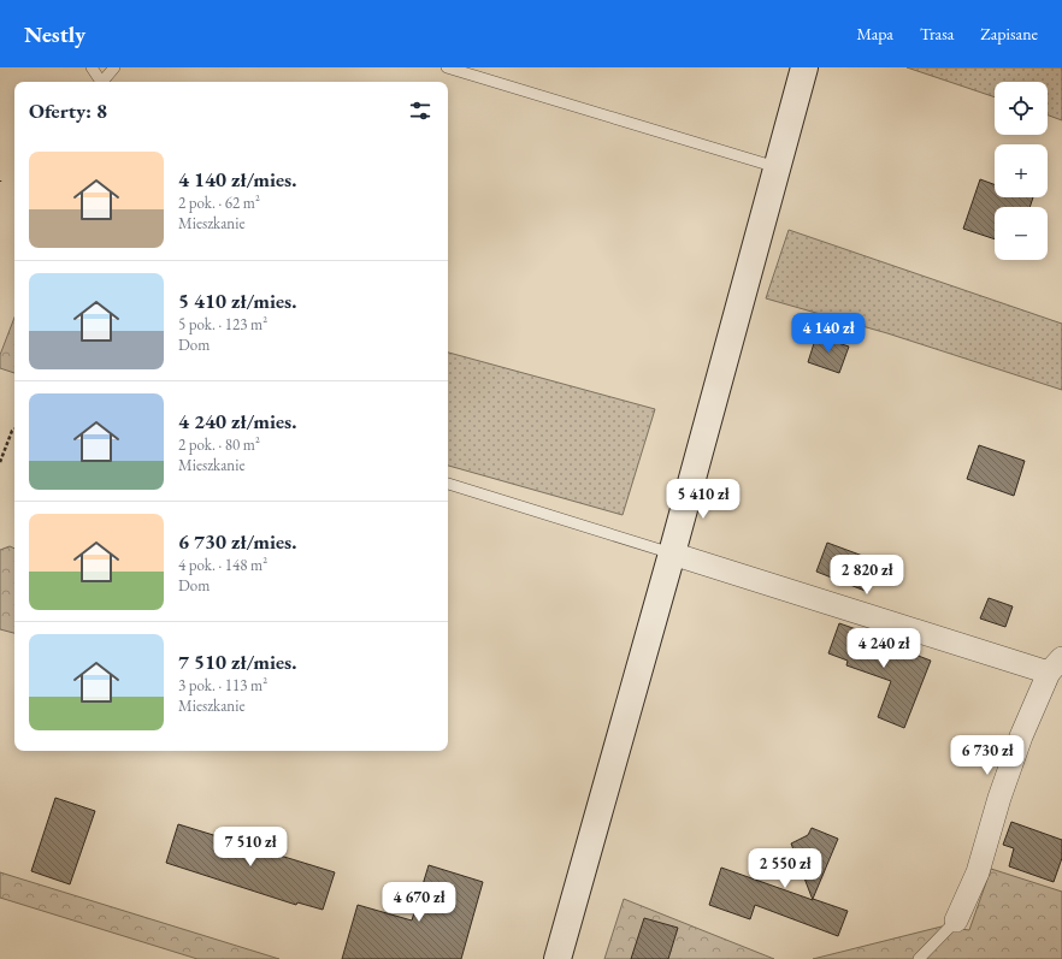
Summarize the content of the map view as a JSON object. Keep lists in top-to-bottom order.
{
  "page": {
    "header": "Nestly",
    "nav": ["Mapa", "Trasa", "Zapisane"],
    "map_buttons": ["+", "−"],
    "heading": "Oferty: 8",
    "list": [
      {
        "name": "4 140 zł/mies.",
        "note": "2 pok. · 62 m² · Mieszkanie"
      },
      {
        "name": "5 410 zł/mies.",
        "note": "5 pok. · 123 m² · Dom"
      },
      {
        "name": "4 240 zł/mies.",
        "note": "2 pok. · 80 m² · Mieszkanie"
      },
      {
        "name": "6 730 zł/mies.",
        "note": "4 pok. · 148 m² · Dom"
      },
      {
        "name": "7 510 zł/mies.",
        "note": "3 pok. · 113 m² · Mieszkanie"
      }
    ],
    "price": [
      "4 140 zł",
      "5 410 zł",
      "2 820 zł",
      "4 240 zł",
      "6 730 zł",
      "7 510 zł",
      "2 550 zł",
      "4 670 zł"
    ]
  }
}
